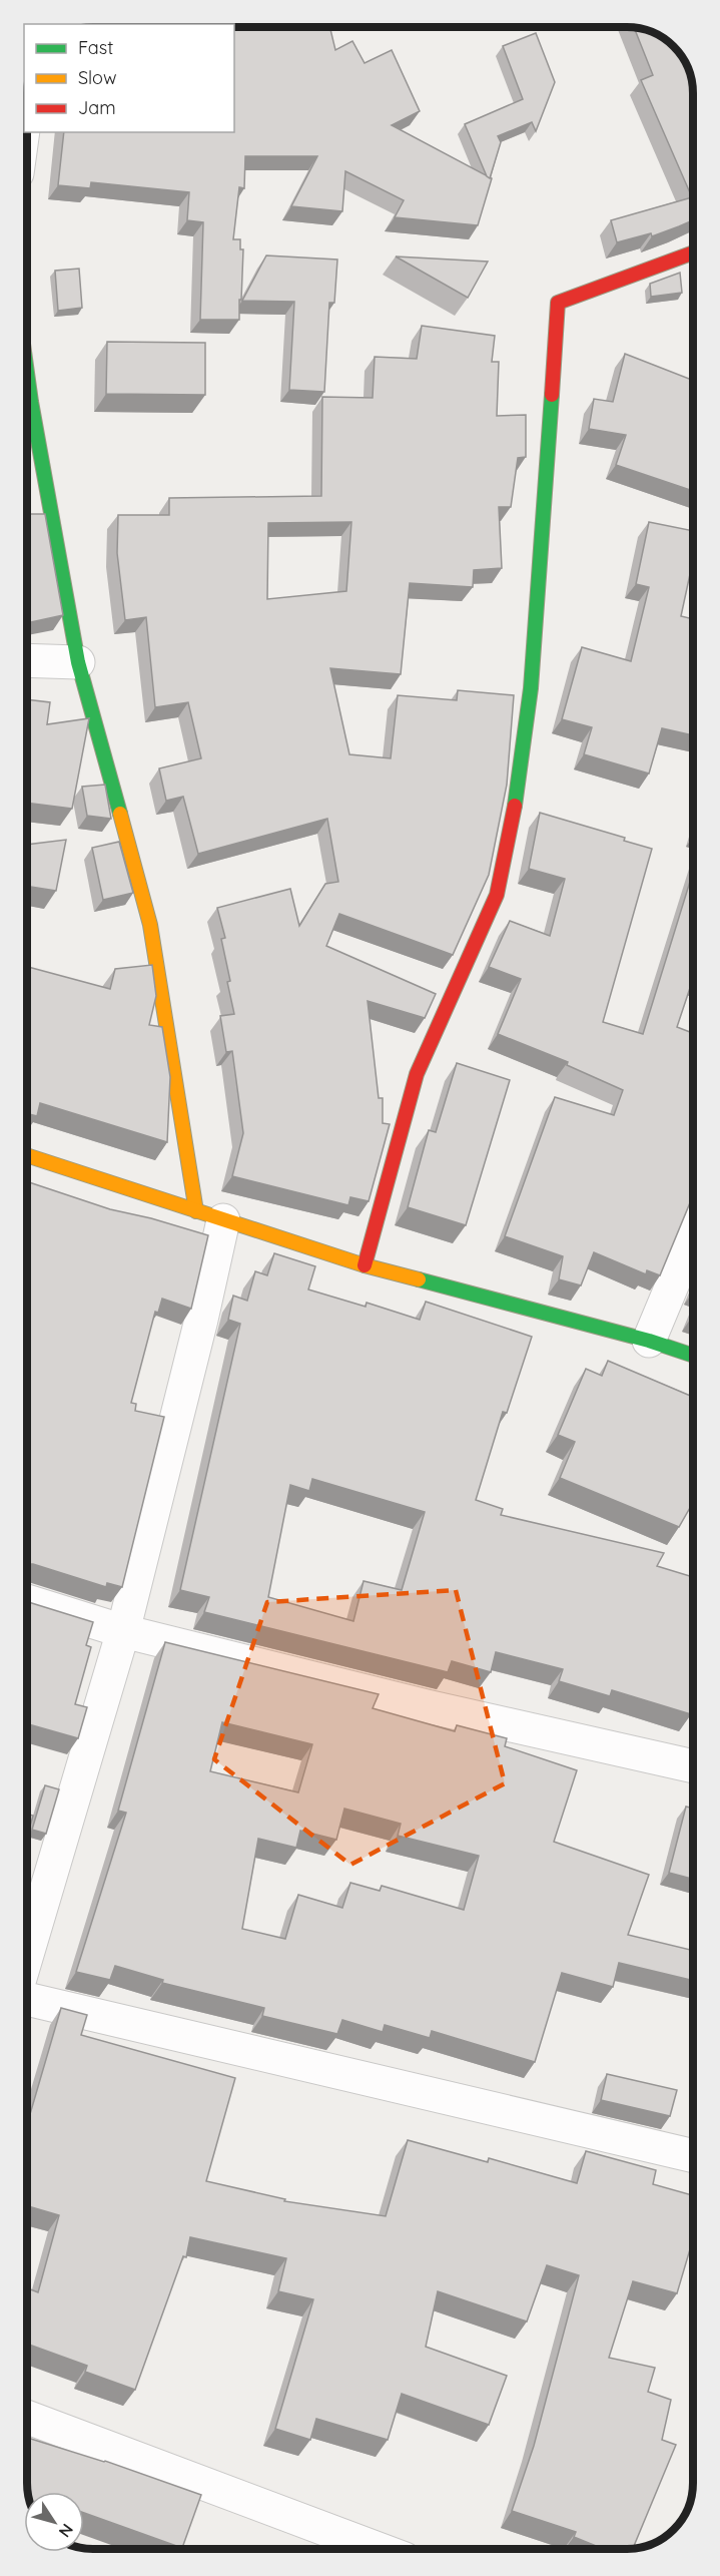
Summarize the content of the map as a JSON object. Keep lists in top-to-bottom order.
{
  "legend": ["Fast", "Slow", "Jam"],
  "north": "bottom right"
}
